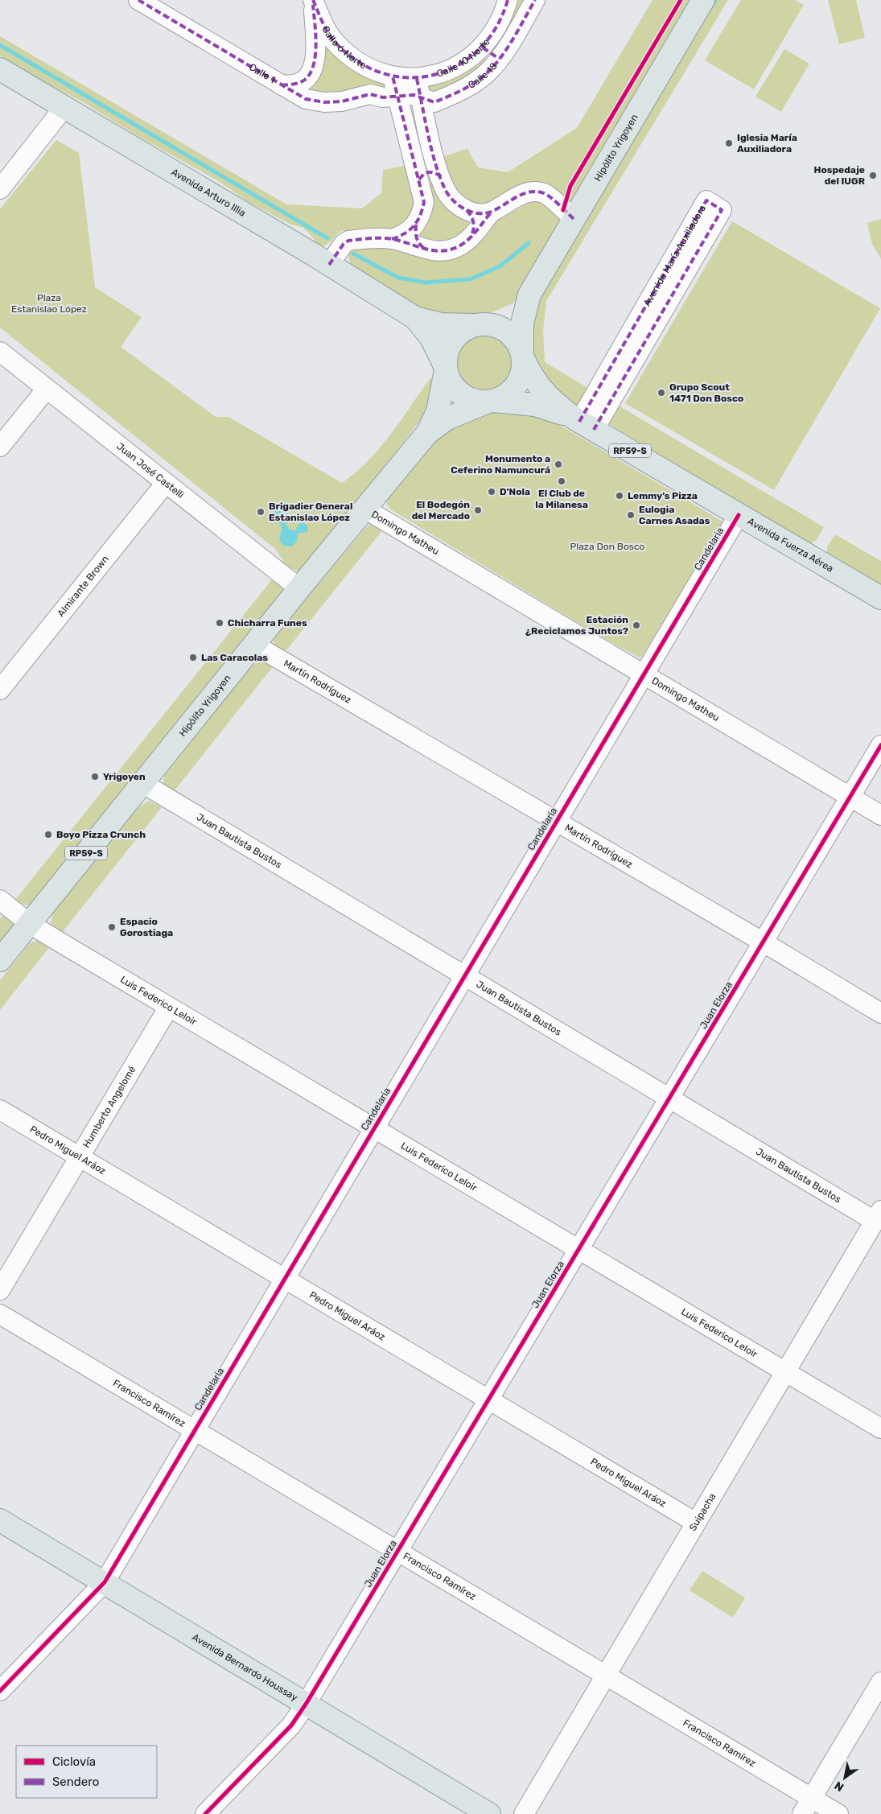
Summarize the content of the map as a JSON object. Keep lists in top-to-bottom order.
{
  "streets": {
    "main road": [
      "Hipólito Yrigoyen",
      "Avenida Arturo Illia",
      "RP59-S",
      "Avenida Fuerza Aérea",
      "Avenida Bernardo Houssay"
    ],
    "street": [
      "Calle 6 Norte",
      "Calle 10 Norte",
      "Calle 1",
      "Calle 18",
      "Avenida María Auxiliadora",
      "Juan José Castelli",
      "Domingo Matheu",
      "Candelaria",
      "Almirante Brown",
      "Martín Rodríguez",
      "Juan Bautista Bustos",
      "Luis Federico Leloir",
      "Juan Elorza",
      "Humberto Angelomé",
      "Pedro Miguel Aráoz",
      "Francisco Ramírez",
      "Suipacha"
    ]
  },
  "crossings": [
    ["Calle 6 Norte", "Calle 10 Norte"],
    ["Calle 6 Norte", "Calle 1"],
    ["Calle 1", "Calle 18"],
    ["Hipólito Yrigoyen", "Avenida Arturo Illia"],
    ["Hipólito Yrigoyen", "RP59-S"],
    ["Hipólito Yrigoyen", "Juan José Castelli"],
    ["Hipólito Yrigoyen", "Domingo Matheu"],
    ["Hipólito Yrigoyen", "Avenida Fuerza Aérea"],
    ["Hipólito Yrigoyen", "Martín Rodríguez"],
    ["Hipólito Yrigoyen", "Juan Bautista Bustos"],
    ["Hipólito Yrigoyen", "Luis Federico Leloir"],
    ["Avenida Arturo Illia", "RP59-S"],
    ["Avenida Arturo Illia", "Avenida Fuerza Aérea"],
    ["Avenida María Auxiliadora", "Avenida Fuerza Aérea"],
    ["RP59-S", "Avenida Fuerza Aérea"],
    ["Juan José Castelli", "Almirante Brown"],
    ["Domingo Matheu", "Candelaria"],
    ["Domingo Matheu", "Juan Elorza"],
    ["Avenida Fuerza Aérea", "Candelaria"],
    ["Candelaria", "Martín Rodríguez"],
    ["Candelaria", "Juan Bautista Bustos"],
    ["Candelaria", "Luis Federico Leloir"],
    ["Candelaria", "Pedro Miguel Aráoz"],
    ["Candelaria", "Francisco Ramírez"],
    ["Candelaria", "Avenida Bernardo Houssay"],
    ["Martín Rodríguez", "Juan Elorza"],
    ["Juan Bautista Bustos", "Juan Elorza"],
    ["Juan Bautista Bustos", "Suipacha"],
    ["Luis Federico Leloir", "Juan Elorza"],
    ["Luis Federico Leloir", "Humberto Angelomé"],
    ["Luis Federico Leloir", "Suipacha"],
    ["Juan Elorza", "Pedro Miguel Aráoz"],
    ["Juan Elorza", "Francisco Ramírez"],
    ["Juan Elorza", "Avenida Bernardo Houssay"],
    ["Humberto Angelomé", "Pedro Miguel Aráoz"],
    ["Pedro Miguel Aráoz", "Suipacha"],
    ["Francisco Ramírez", "Suipacha"]
  ],
  "parks": ["Plaza Estanislao López", "Plaza Don Bosco"],
  "places": [
    "Iglesia María Auxiliadora",
    "Hospedaje del IUGR",
    "Grupo Scout 1471 Don Bosco",
    "Monumento a Ceferino Namuncurá",
    "El Club de la Milanesa",
    "D'Nola",
    "Lemmy's Pizza",
    "El Bodegón del Mercado",
    "Brigadier General Estanislao López",
    "Eulogia Carnes Asadas",
    "Chicharra Funes",
    "Estación ¿Reciclamos Juntos?",
    "Las Caracolas",
    "Yrigoyen",
    "Boyo Pizza Crunch",
    "Espacio Gorostiaga"
  ],
  "legend": ["Ciclovía", "Sendero"],
  "north": "bottom left"
}
